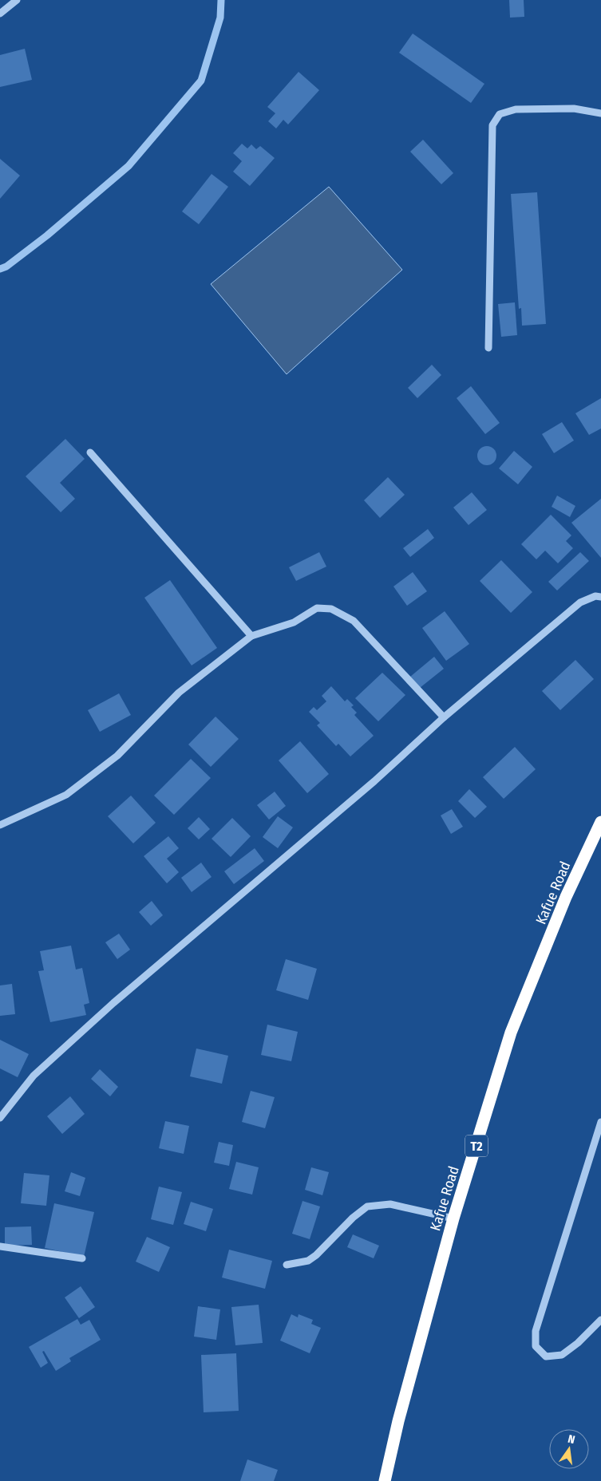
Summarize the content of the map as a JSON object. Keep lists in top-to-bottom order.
{
  "streets": {
    "highway": ["Kafue Road", "T2"]
  },
  "north": "top"
}
